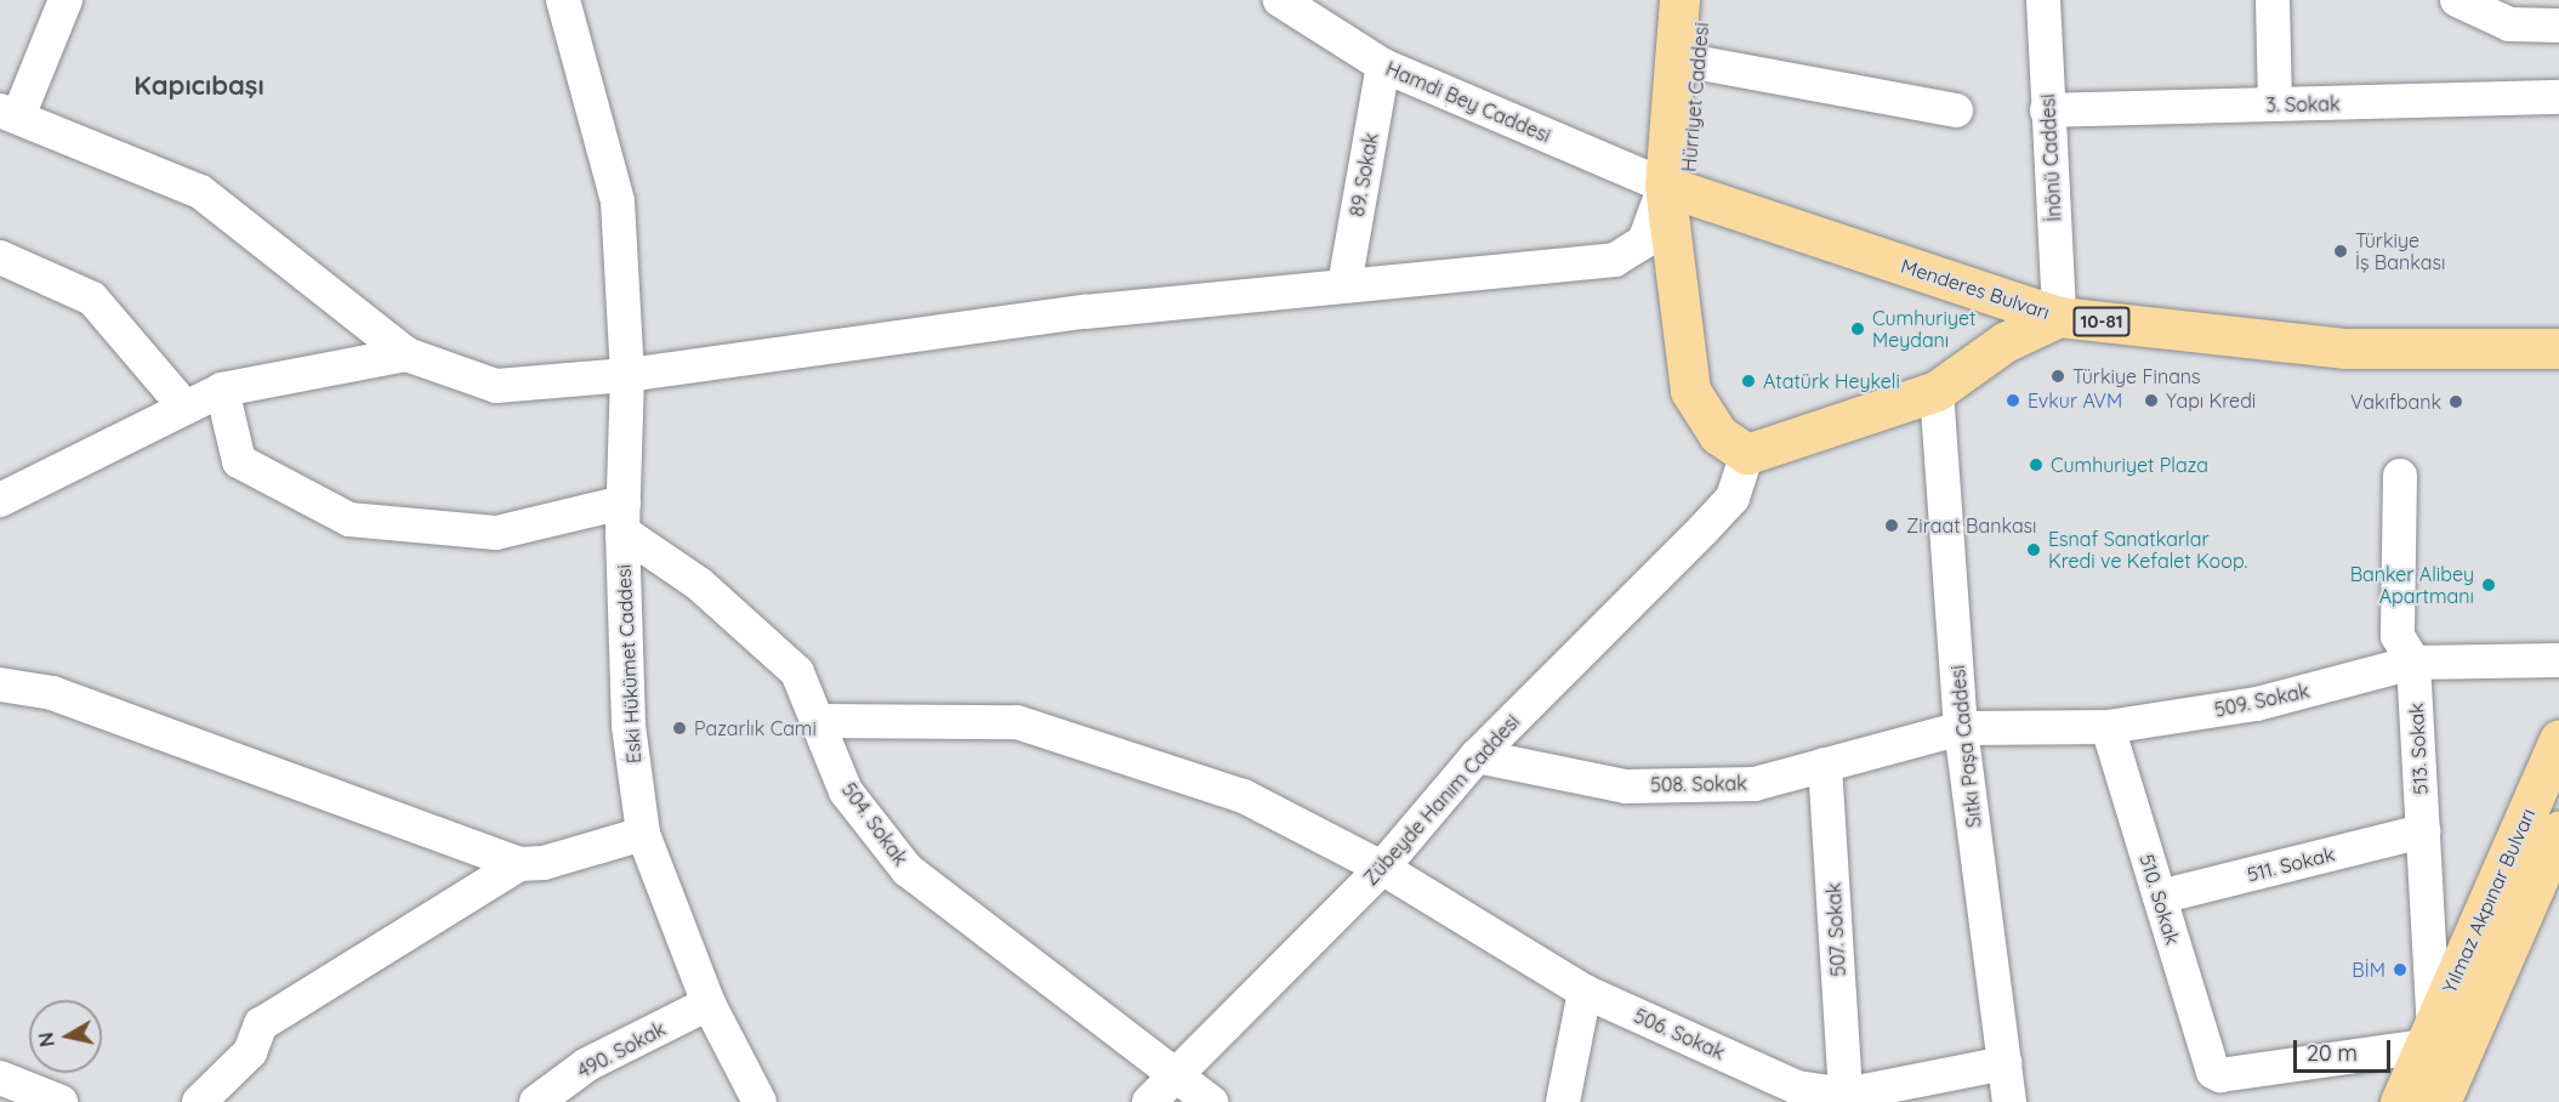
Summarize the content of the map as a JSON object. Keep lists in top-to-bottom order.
{
  "streets": {
    "main road": [
      "Hürriyet Caddesi",
      "Menderes Bulvarı",
      "10-81",
      "Yılmaz Akpınar Bulvarı"
    ],
    "street": [
      "Hamdi Bey Caddesi",
      "3. Sokak",
      "İnönü Caddesi",
      "89. Sokak",
      "Eski Hükümet Caddesi",
      "509. Sokak",
      "Sıtkı Paşa Caddesi",
      "513. Sokak",
      "508. Sokak",
      "Zübeyde Hanım Caddesi",
      "504. Sokak",
      "511. Sokak",
      "510. Sokak",
      "507. Sokak",
      "506. Sokak",
      "490. Sokak"
    ]
  },
  "crossings": [
    ["Hürriyet Caddesi", "Hamdi Bey Caddesi"],
    ["Hürriyet Caddesi", "Menderes Bulvarı"],
    ["Hürriyet Caddesi", "Zübeyde Hanım Caddesi"],
    ["Hamdi Bey Caddesi", "89. Sokak"],
    ["Hamdi Bey Caddesi", "Menderes Bulvarı"],
    ["3. Sokak", "İnönü Caddesi"],
    ["İnönü Caddesi", "Menderes Bulvarı"],
    ["Eski Hükümet Caddesi", "504. Sokak"],
    ["Eski Hükümet Caddesi", "490. Sokak"],
    ["509. Sokak", "Sıtkı Paşa Caddesi"],
    ["509. Sokak", "513. Sokak"],
    ["509. Sokak", "508. Sokak"],
    ["509. Sokak", "510. Sokak"],
    ["Sıtkı Paşa Caddesi", "508. Sokak"],
    ["Sıtkı Paşa Caddesi", "506. Sokak"],
    ["513. Sokak", "511. Sokak"],
    ["513. Sokak", "510. Sokak"],
    ["513. Sokak", "Yılmaz Akpınar Bulvarı"],
    ["508. Sokak", "Zübeyde Hanım Caddesi"],
    ["508. Sokak", "507. Sokak"],
    ["Zübeyde Hanım Caddesi", "504. Sokak"],
    ["Zübeyde Hanım Caddesi", "506. Sokak"],
    ["504. Sokak", "506. Sokak"],
    ["511. Sokak", "510. Sokak"],
    ["510. Sokak", "Yılmaz Akpınar Bulvarı"],
    ["507. Sokak", "506. Sokak"]
  ],
  "districts": ["Kapıcıbaşı"],
  "places": [
    "Türkiye İş Bankası",
    "Cumhuriyet Meydanı",
    "Türkiye Finans",
    "Atatürk Heykeli",
    "Evkur AVM",
    "Yapı Kredi",
    "Vakıfbank",
    "Cumhuriyet Plaza",
    "Ziraat Bankası",
    "Esnaf Sanatkarlar Kredi ve Kefalet Koop.",
    "Banker Alibey Apartmanı",
    "Pazarlık Cami",
    "BİM"
  ],
  "scale_bar": "20 m",
  "north": "left"
}
